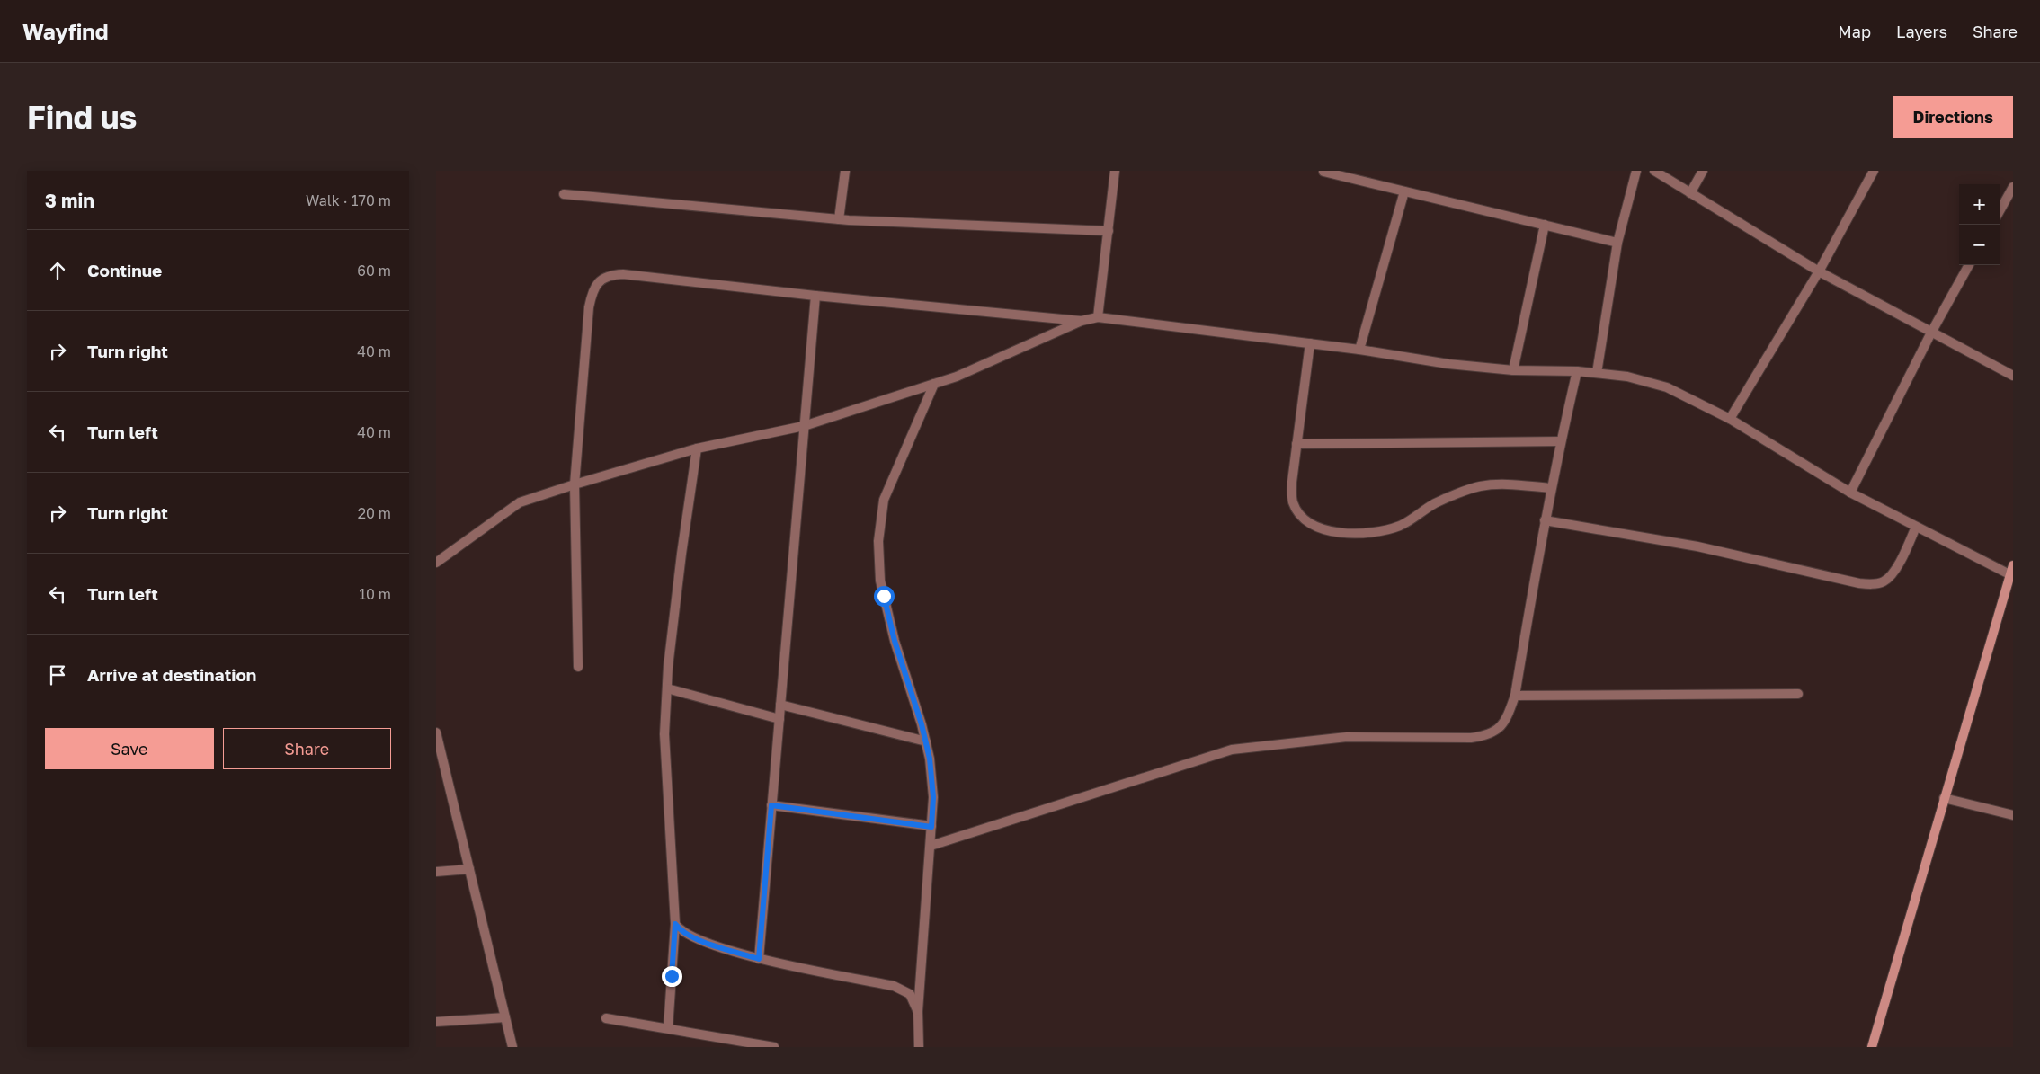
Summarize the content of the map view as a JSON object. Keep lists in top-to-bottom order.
{
  "page": {
    "header": "Wayfind",
    "nav": ["Map", "Layers", "Share"],
    "buttons": [
      "Directions",
      ["Save", "Share"]
    ],
    "title": "Find us",
    "heading": ["3 min", "Walk · 170 m"],
    "map_buttons": ["+", "−"],
    "list": [
      ["Continue", "60 m"],
      ["Turn right", "40 m"],
      ["Turn left", "40 m"],
      ["Turn right", "20 m"],
      ["Turn left", "10 m"],
      "Arrive at destination"
    ]
  }
}
